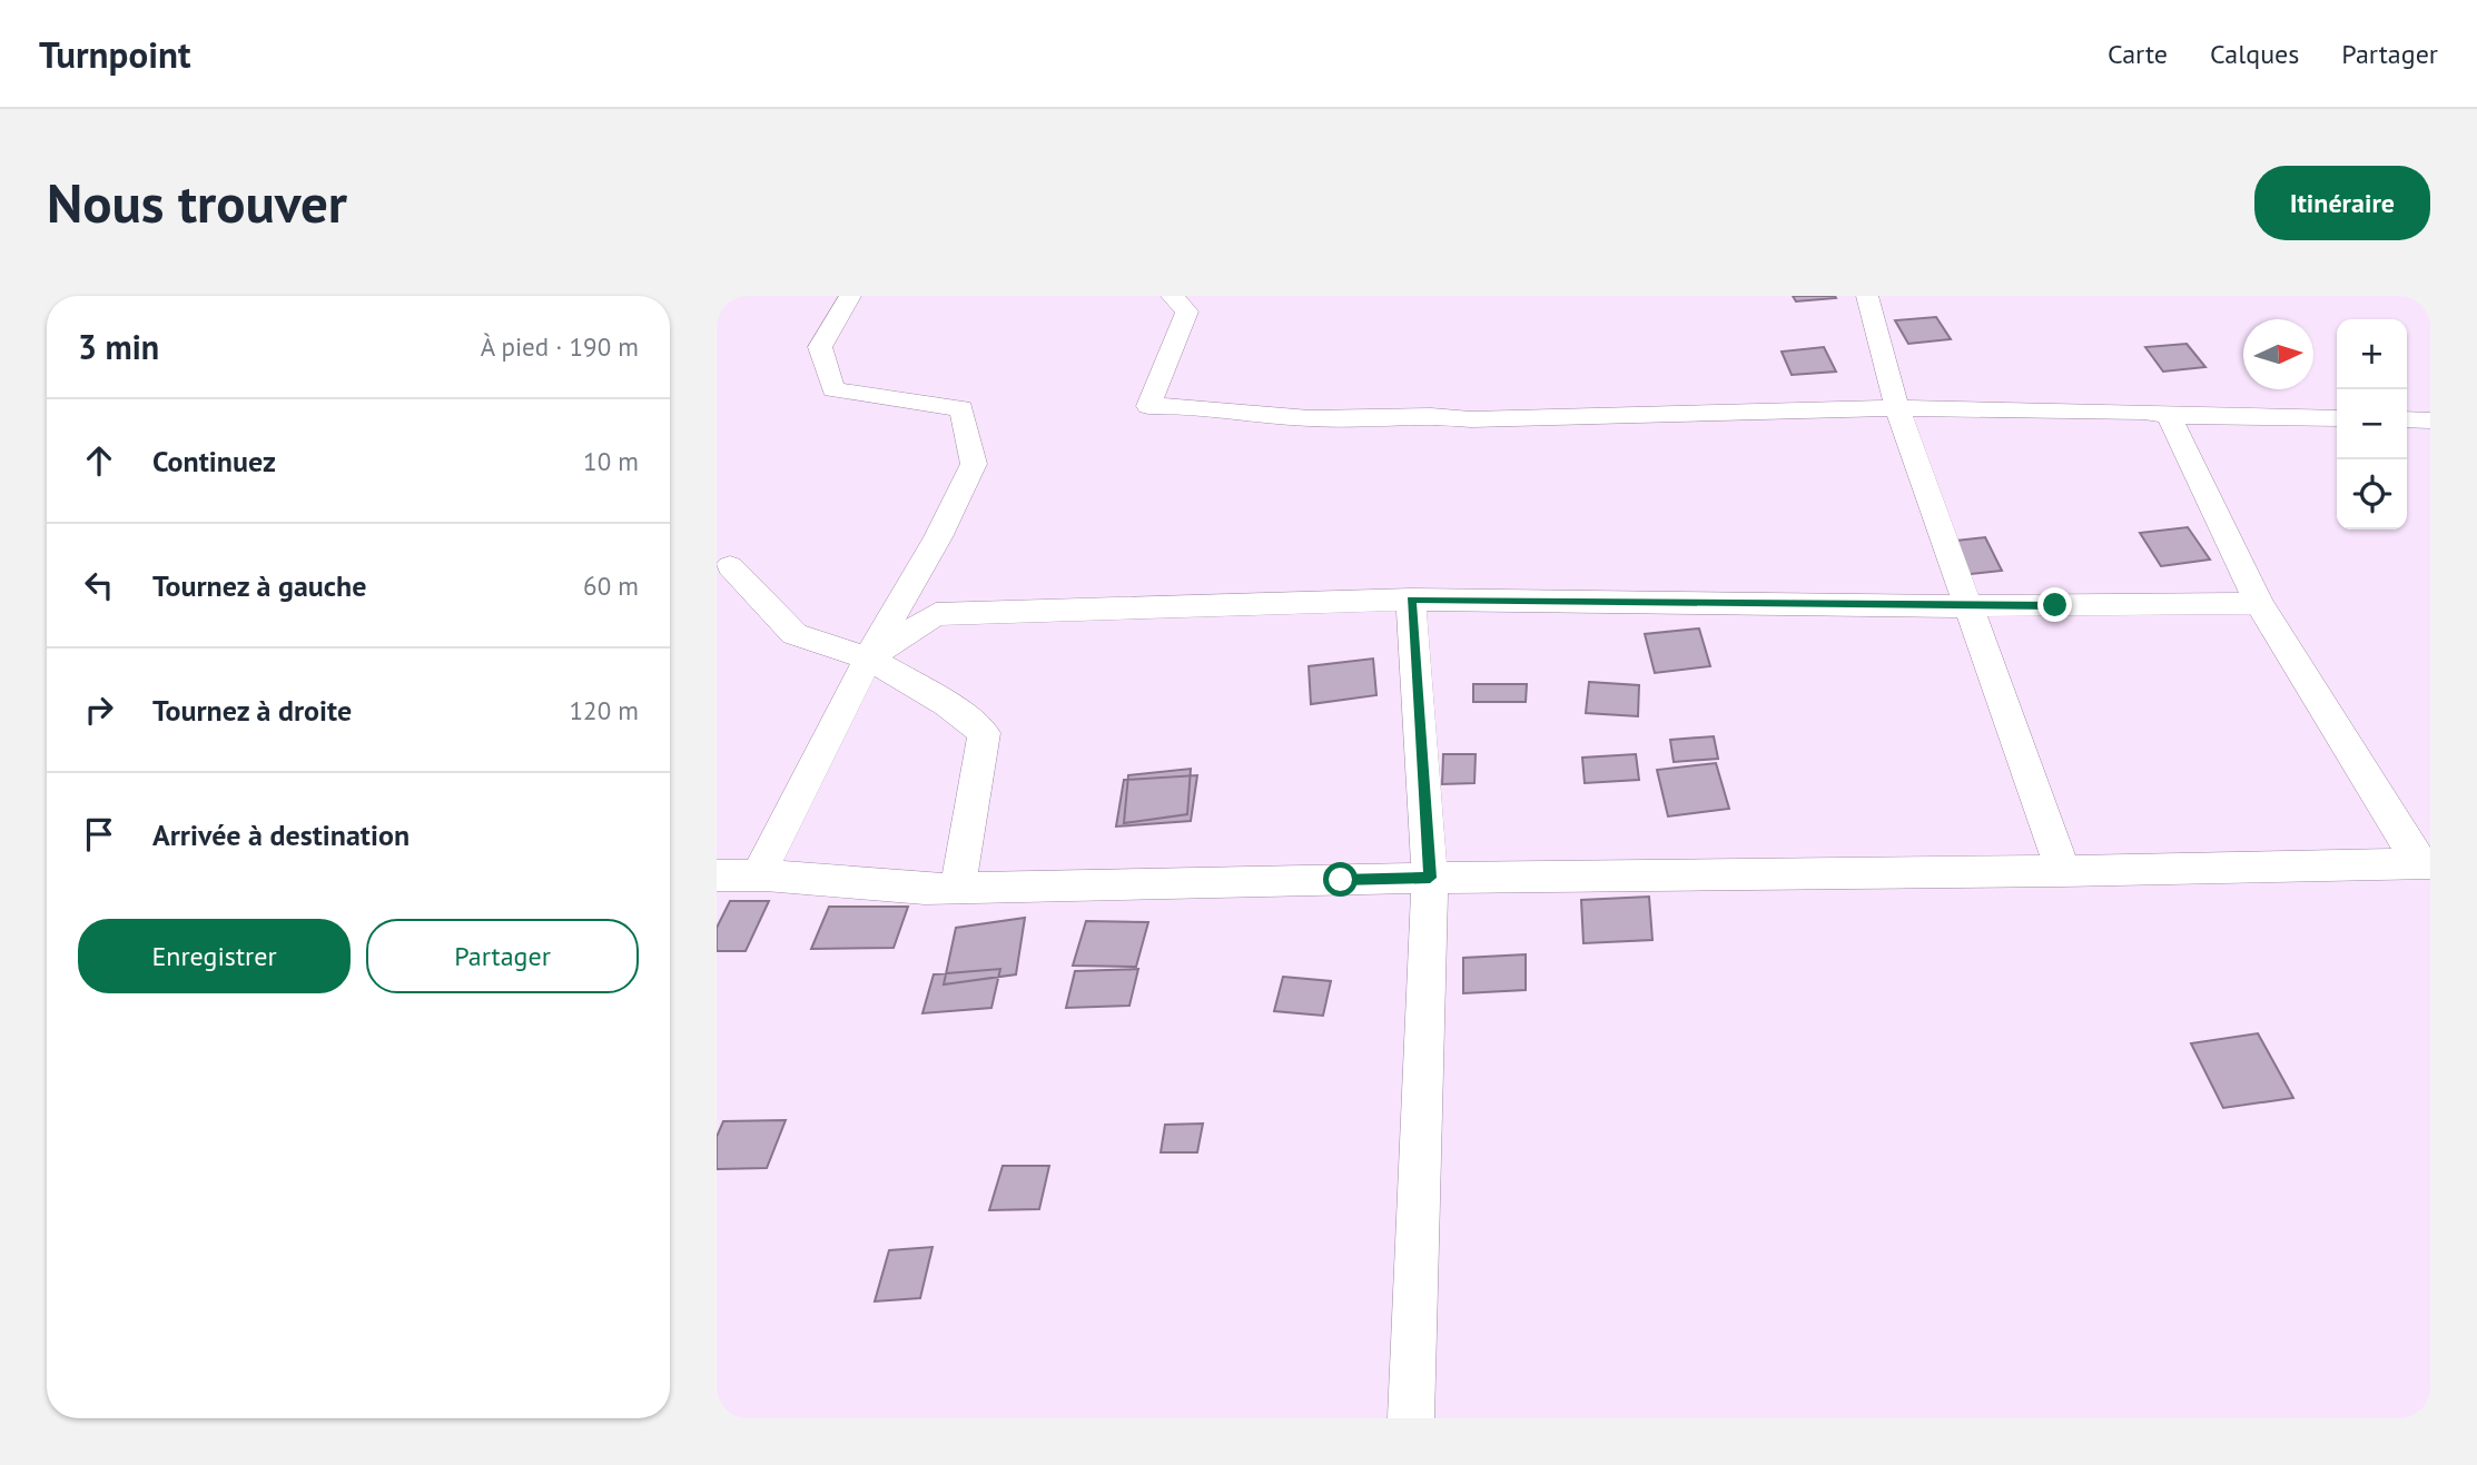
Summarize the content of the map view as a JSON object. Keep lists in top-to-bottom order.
{
  "north": "right",
  "page": {
    "header": "Turnpoint",
    "nav": ["Carte", "Calques", "Partager"],
    "buttons": [
      "Itinéraire",
      ["Enregistrer", "Partager"]
    ],
    "title": "Nous trouver",
    "heading": ["3 min", "À pied · 190 m"],
    "map_buttons": ["+", "−"],
    "list": [
      ["Continuez", "10 m"],
      ["Tournez à gauche", "60 m"],
      ["Tournez à droite", "120 m"],
      "Arrivée à destination"
    ]
  }
}
